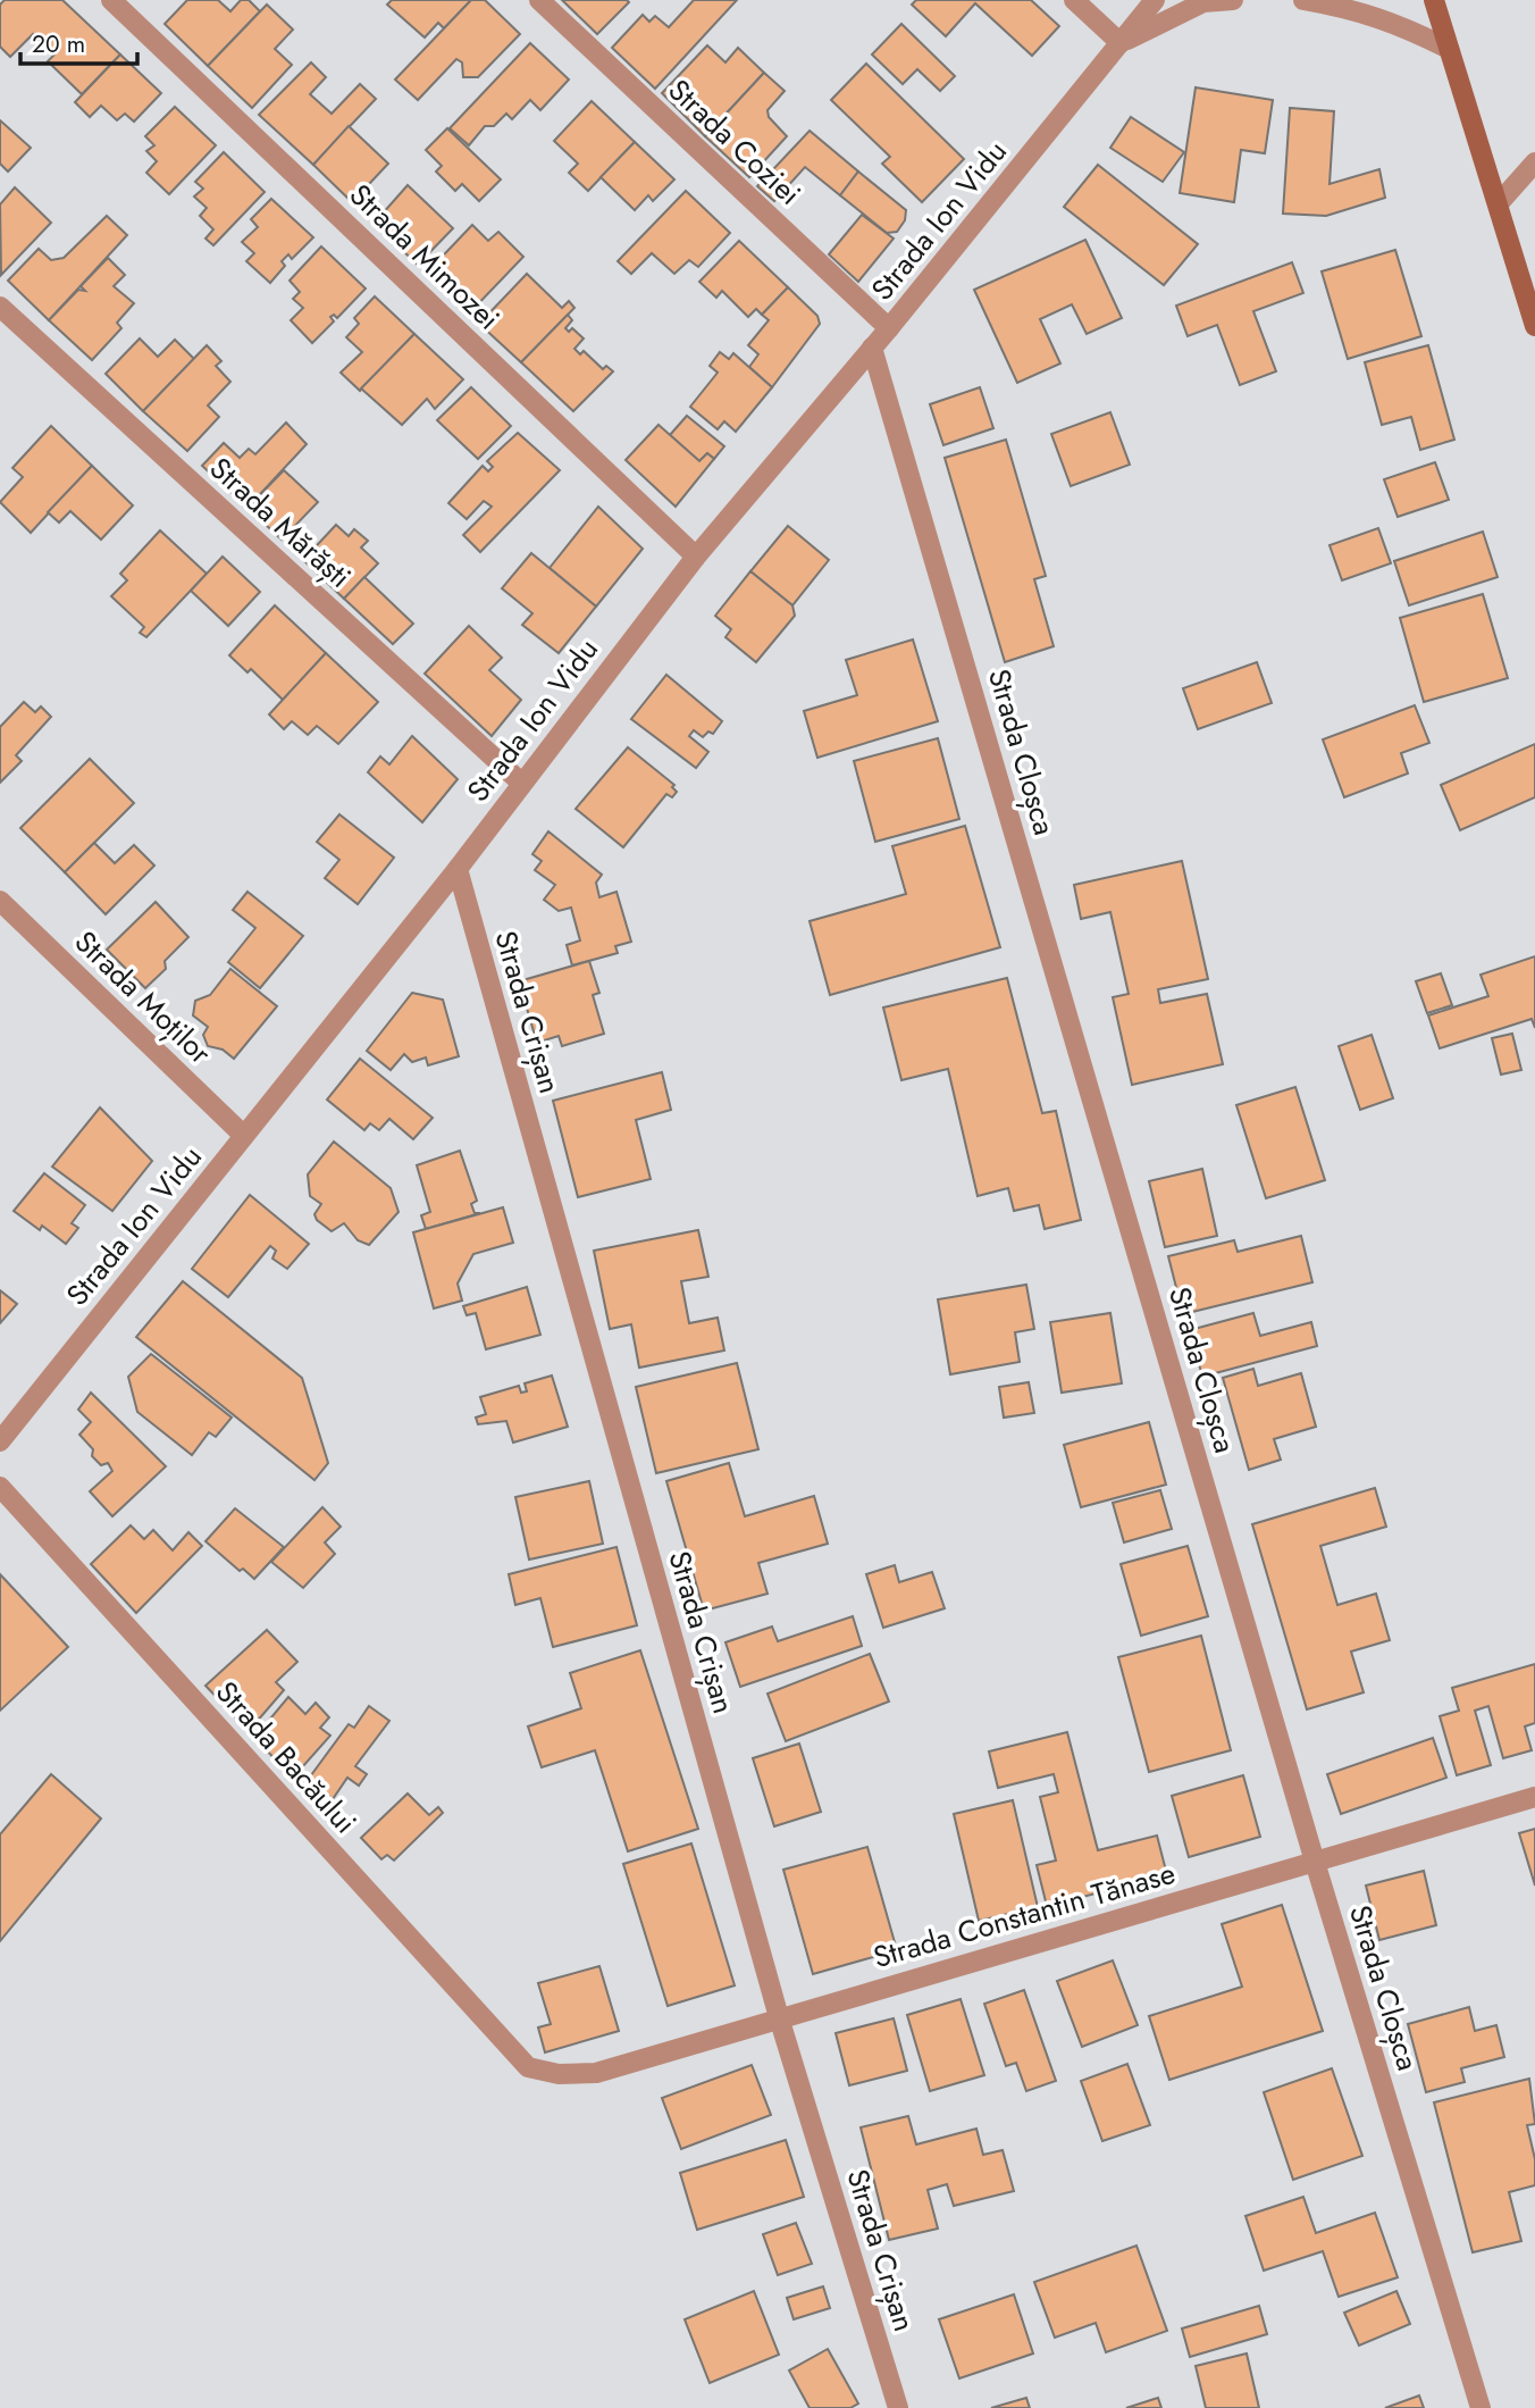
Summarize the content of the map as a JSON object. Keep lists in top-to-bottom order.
{
  "streets": {
    "street": [
      "Strada Coziei",
      "Strada Ion Vidu",
      "Strada Mimozei",
      "Strada Mărăști",
      "Strada Cloșca",
      "Strada Moților",
      "Strada Crișan",
      "Strada Bacăului",
      "Strada Constantin Tănase"
    ]
  },
  "crossings": [
    ["Strada Coziei", "Strada Ion Vidu"],
    ["Strada Ion Vidu", "Strada Mimozei"],
    ["Strada Ion Vidu", "Strada Mărăști"],
    ["Strada Ion Vidu", "Strada Cloșca"],
    ["Strada Ion Vidu", "Strada Moților"],
    ["Strada Ion Vidu", "Strada Crișan"],
    ["Strada Cloșca", "Strada Constantin Tănase"],
    ["Strada Crișan", "Strada Constantin Tănase"],
    ["Strada Bacăului", "Strada Constantin Tănase"]
  ],
  "scale_bar": "20 m"
}
